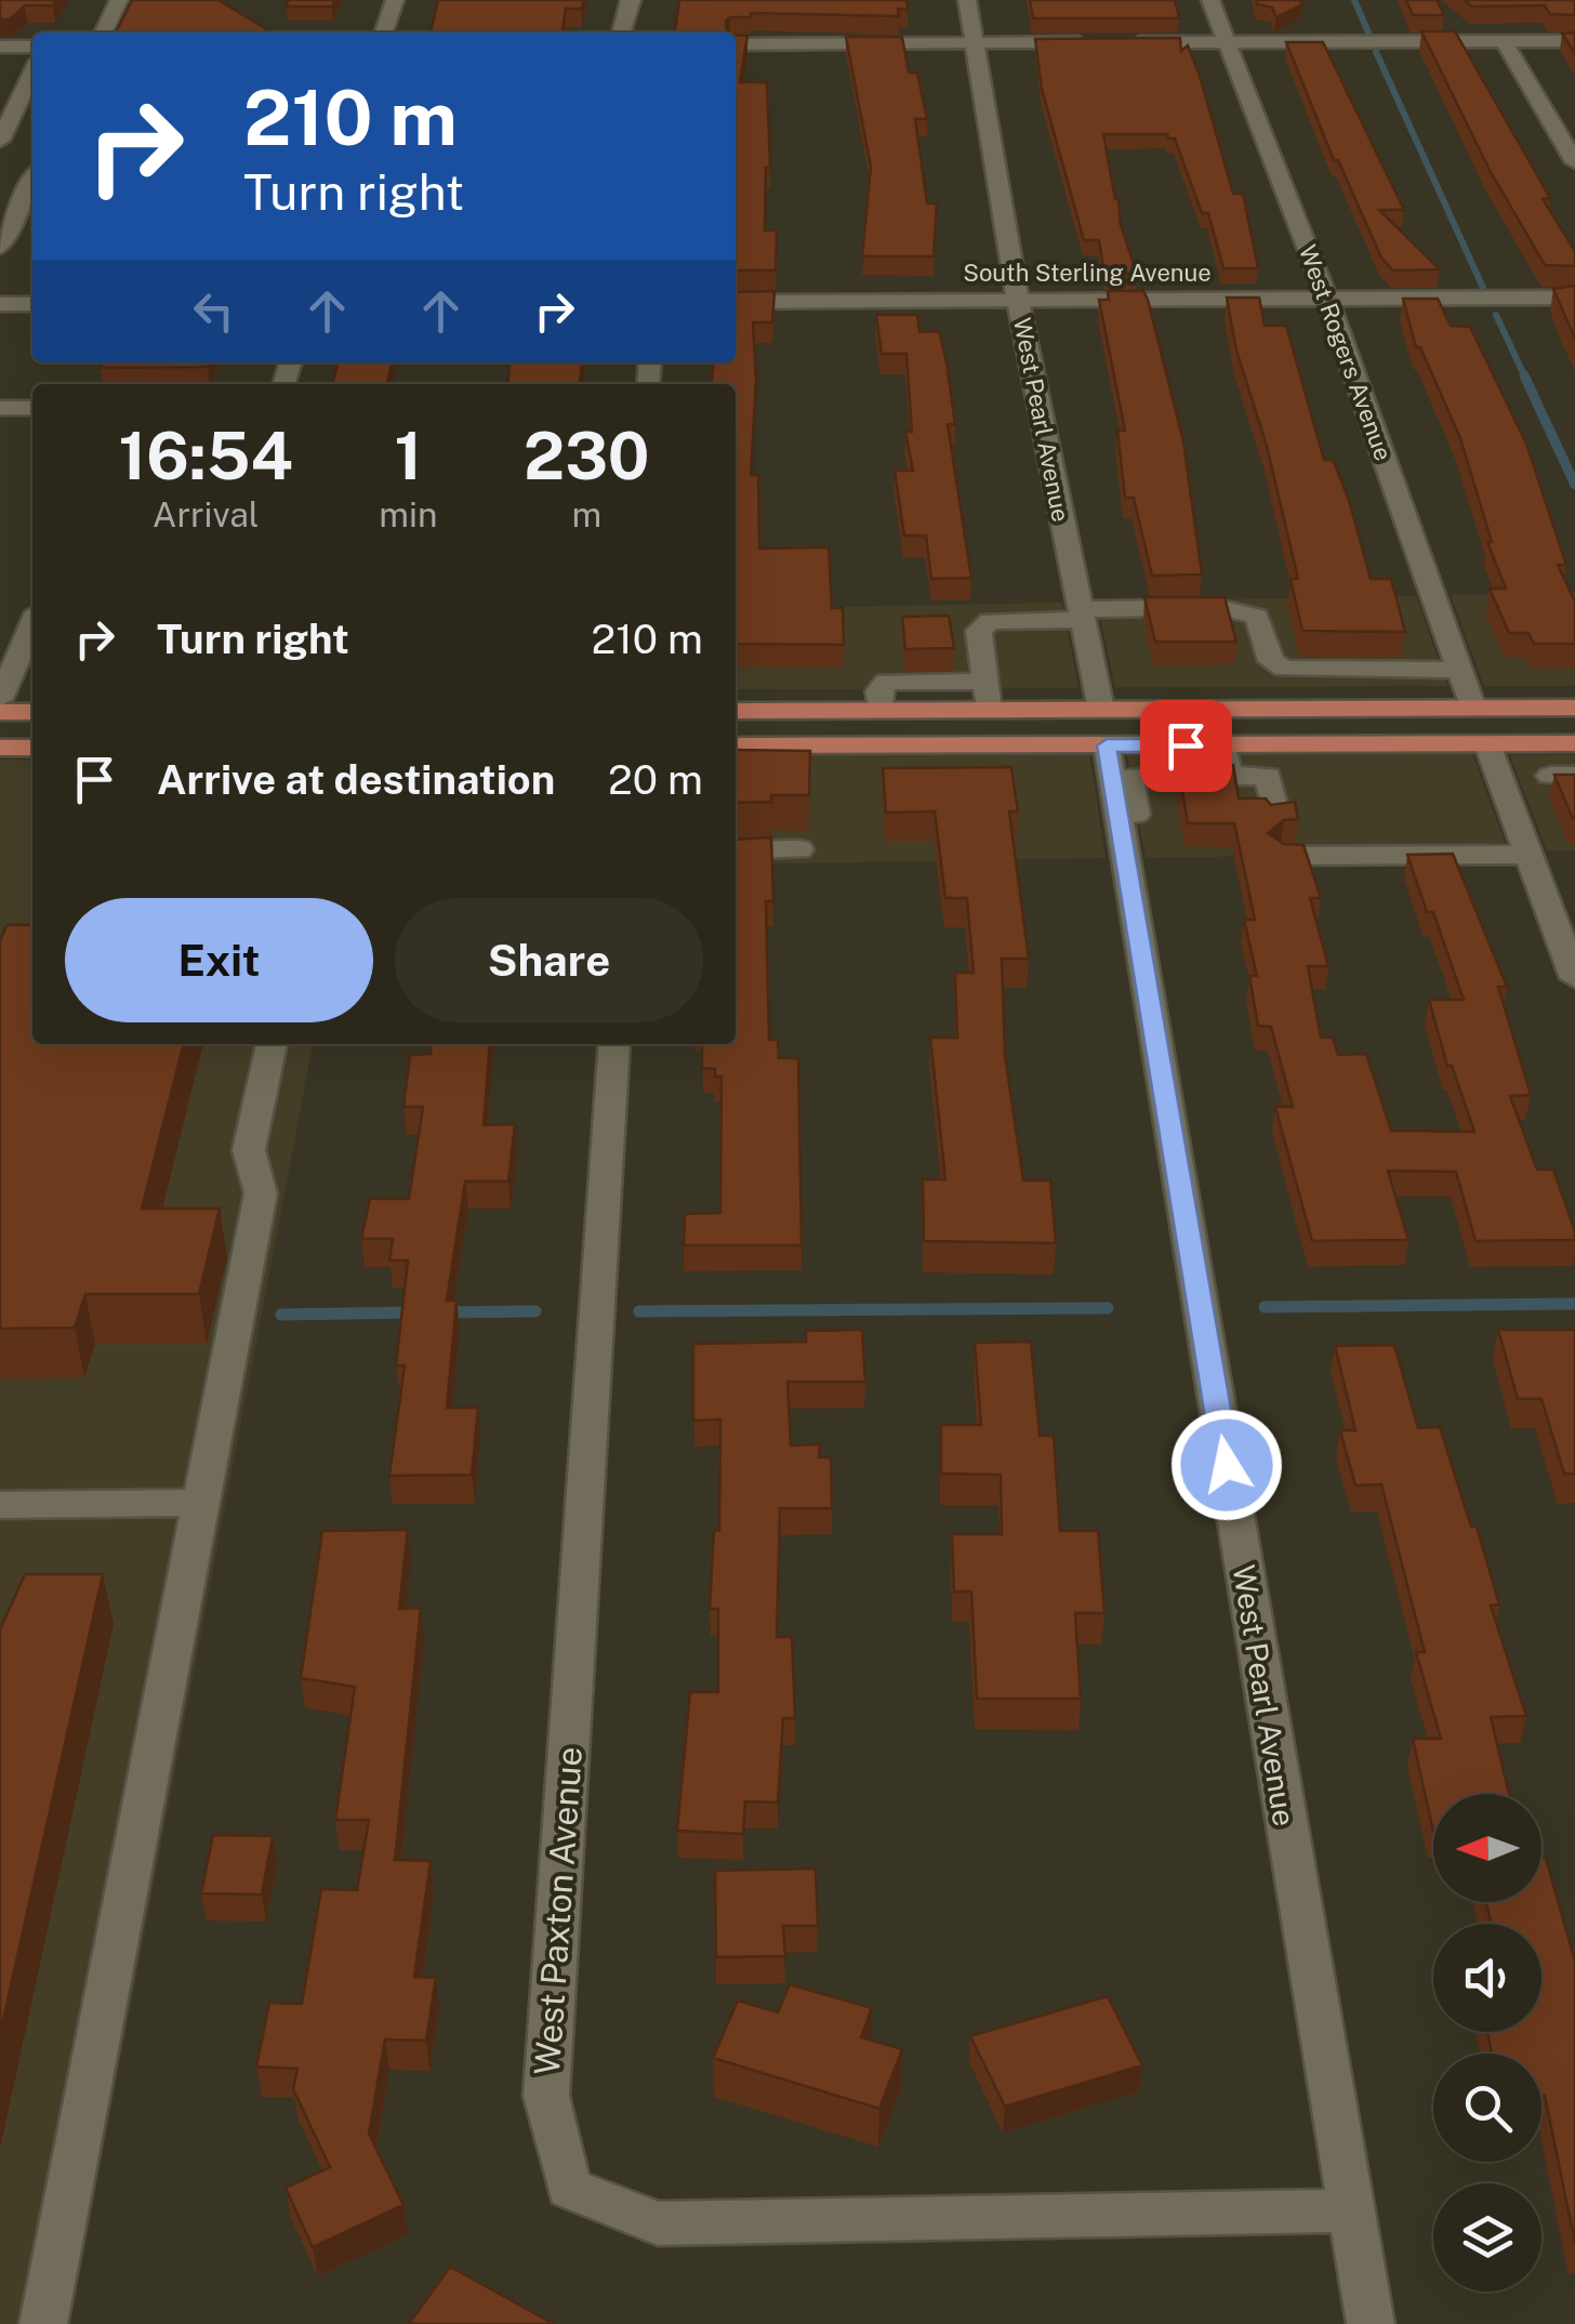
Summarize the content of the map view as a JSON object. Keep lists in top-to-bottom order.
{
  "streets": {
    "street": [
      "South Sterling Avenue",
      "West Rogers Avenue",
      "West Pearl Avenue",
      "West Paxton Avenue"
    ]
  },
  "crossings": [
    ["South Sterling Avenue", "West Rogers Avenue"],
    ["South Sterling Avenue", "West Pearl Avenue"],
    ["West Pearl Avenue", "West Paxton Avenue"]
  ],
  "north": "left",
  "page": {
    "turn": ["210 m", "Turn right"],
    "eta": [
      "16:54",
      "Arrival",
      "1",
      "min",
      "230",
      "m"
    ],
    "list": [
      {
        "name": "Turn right",
        "value": "210 m"
      },
      {
        "name": "Arrive at destination",
        "value": "20 m"
      }
    ],
    "buttons": ["Exit", "Share"]
  }
}
